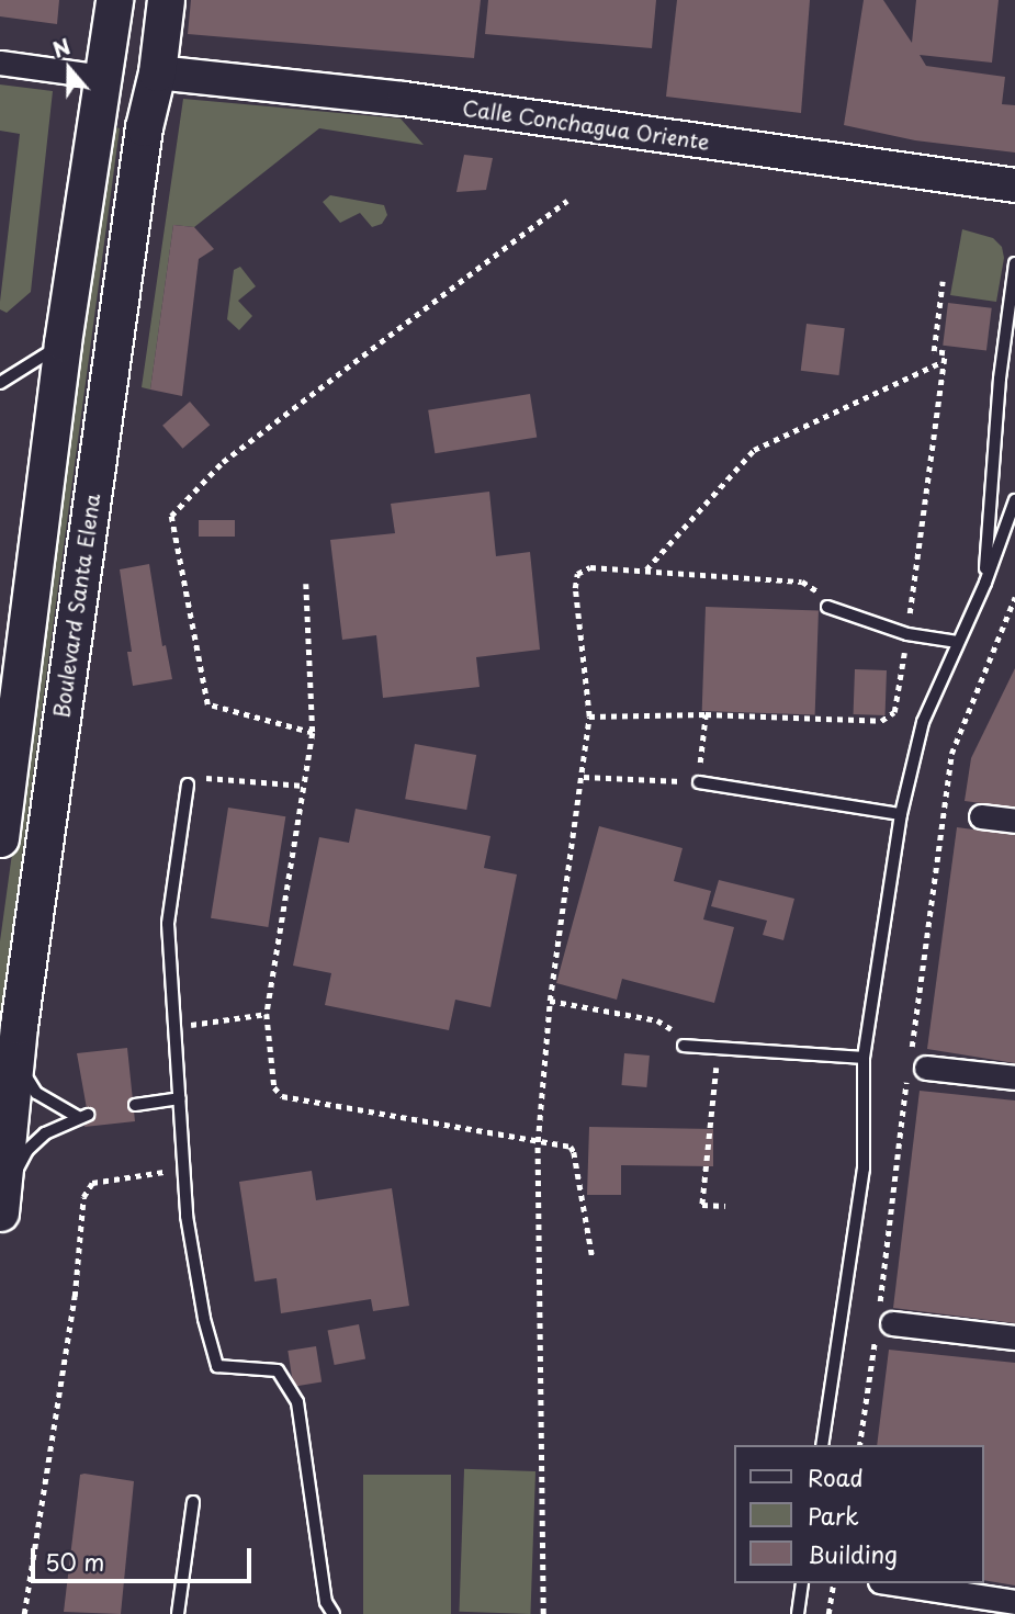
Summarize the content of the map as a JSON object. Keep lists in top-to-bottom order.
{
  "streets": {
    "main road": ["Boulevard Santa Elena"],
    "street": ["Calle Conchagua Oriente"]
  },
  "crossings": [
    ["Calle Conchagua Oriente", "Boulevard Santa Elena"]
  ],
  "legend": ["Road", "Park", "Building"],
  "scale_bar": "50 m",
  "north": "top"
}
